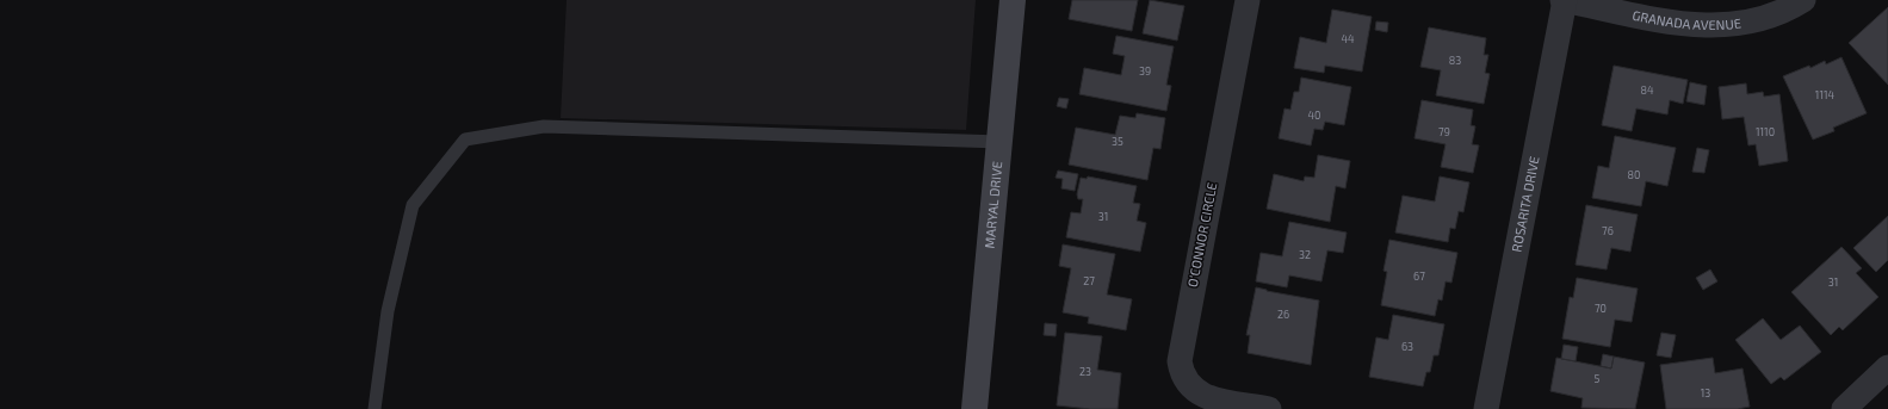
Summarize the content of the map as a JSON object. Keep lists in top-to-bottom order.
{
  "streets": {
    "street": [
      "GRANADA AVENUE",
      "MARYAL DRIVE",
      "ROSARITA DRIVE",
      "O'CONNOR CIRCLE"
    ]
  },
  "crossings": [
    ["GRANADA AVENUE", "ROSARITA DRIVE"]
  ],
  "house_numbers": [
    "44",
    "83",
    "39",
    "84",
    "1114",
    "40",
    "79",
    "1110",
    "35",
    "80",
    "31",
    "76",
    "32",
    "67",
    "27",
    "31",
    "70",
    "26",
    "63",
    "23",
    "5",
    "13"
  ]
}
